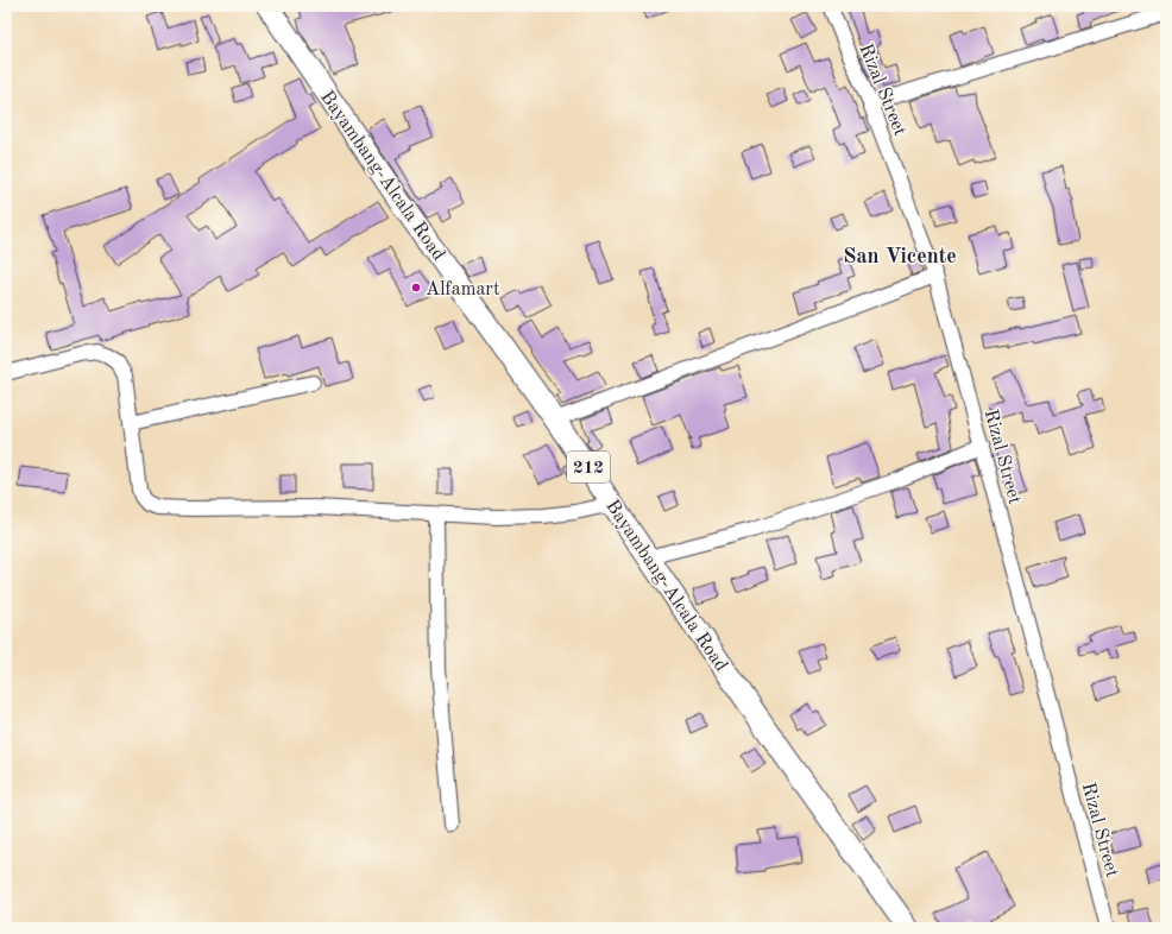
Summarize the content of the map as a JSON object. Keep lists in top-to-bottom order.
{
  "streets": {
    "main road": ["Bayambang-Alcala Road", "212"],
    "street": ["Rizal Street"]
  },
  "districts": ["San Vicente"],
  "places": ["Alfamart"]
}
